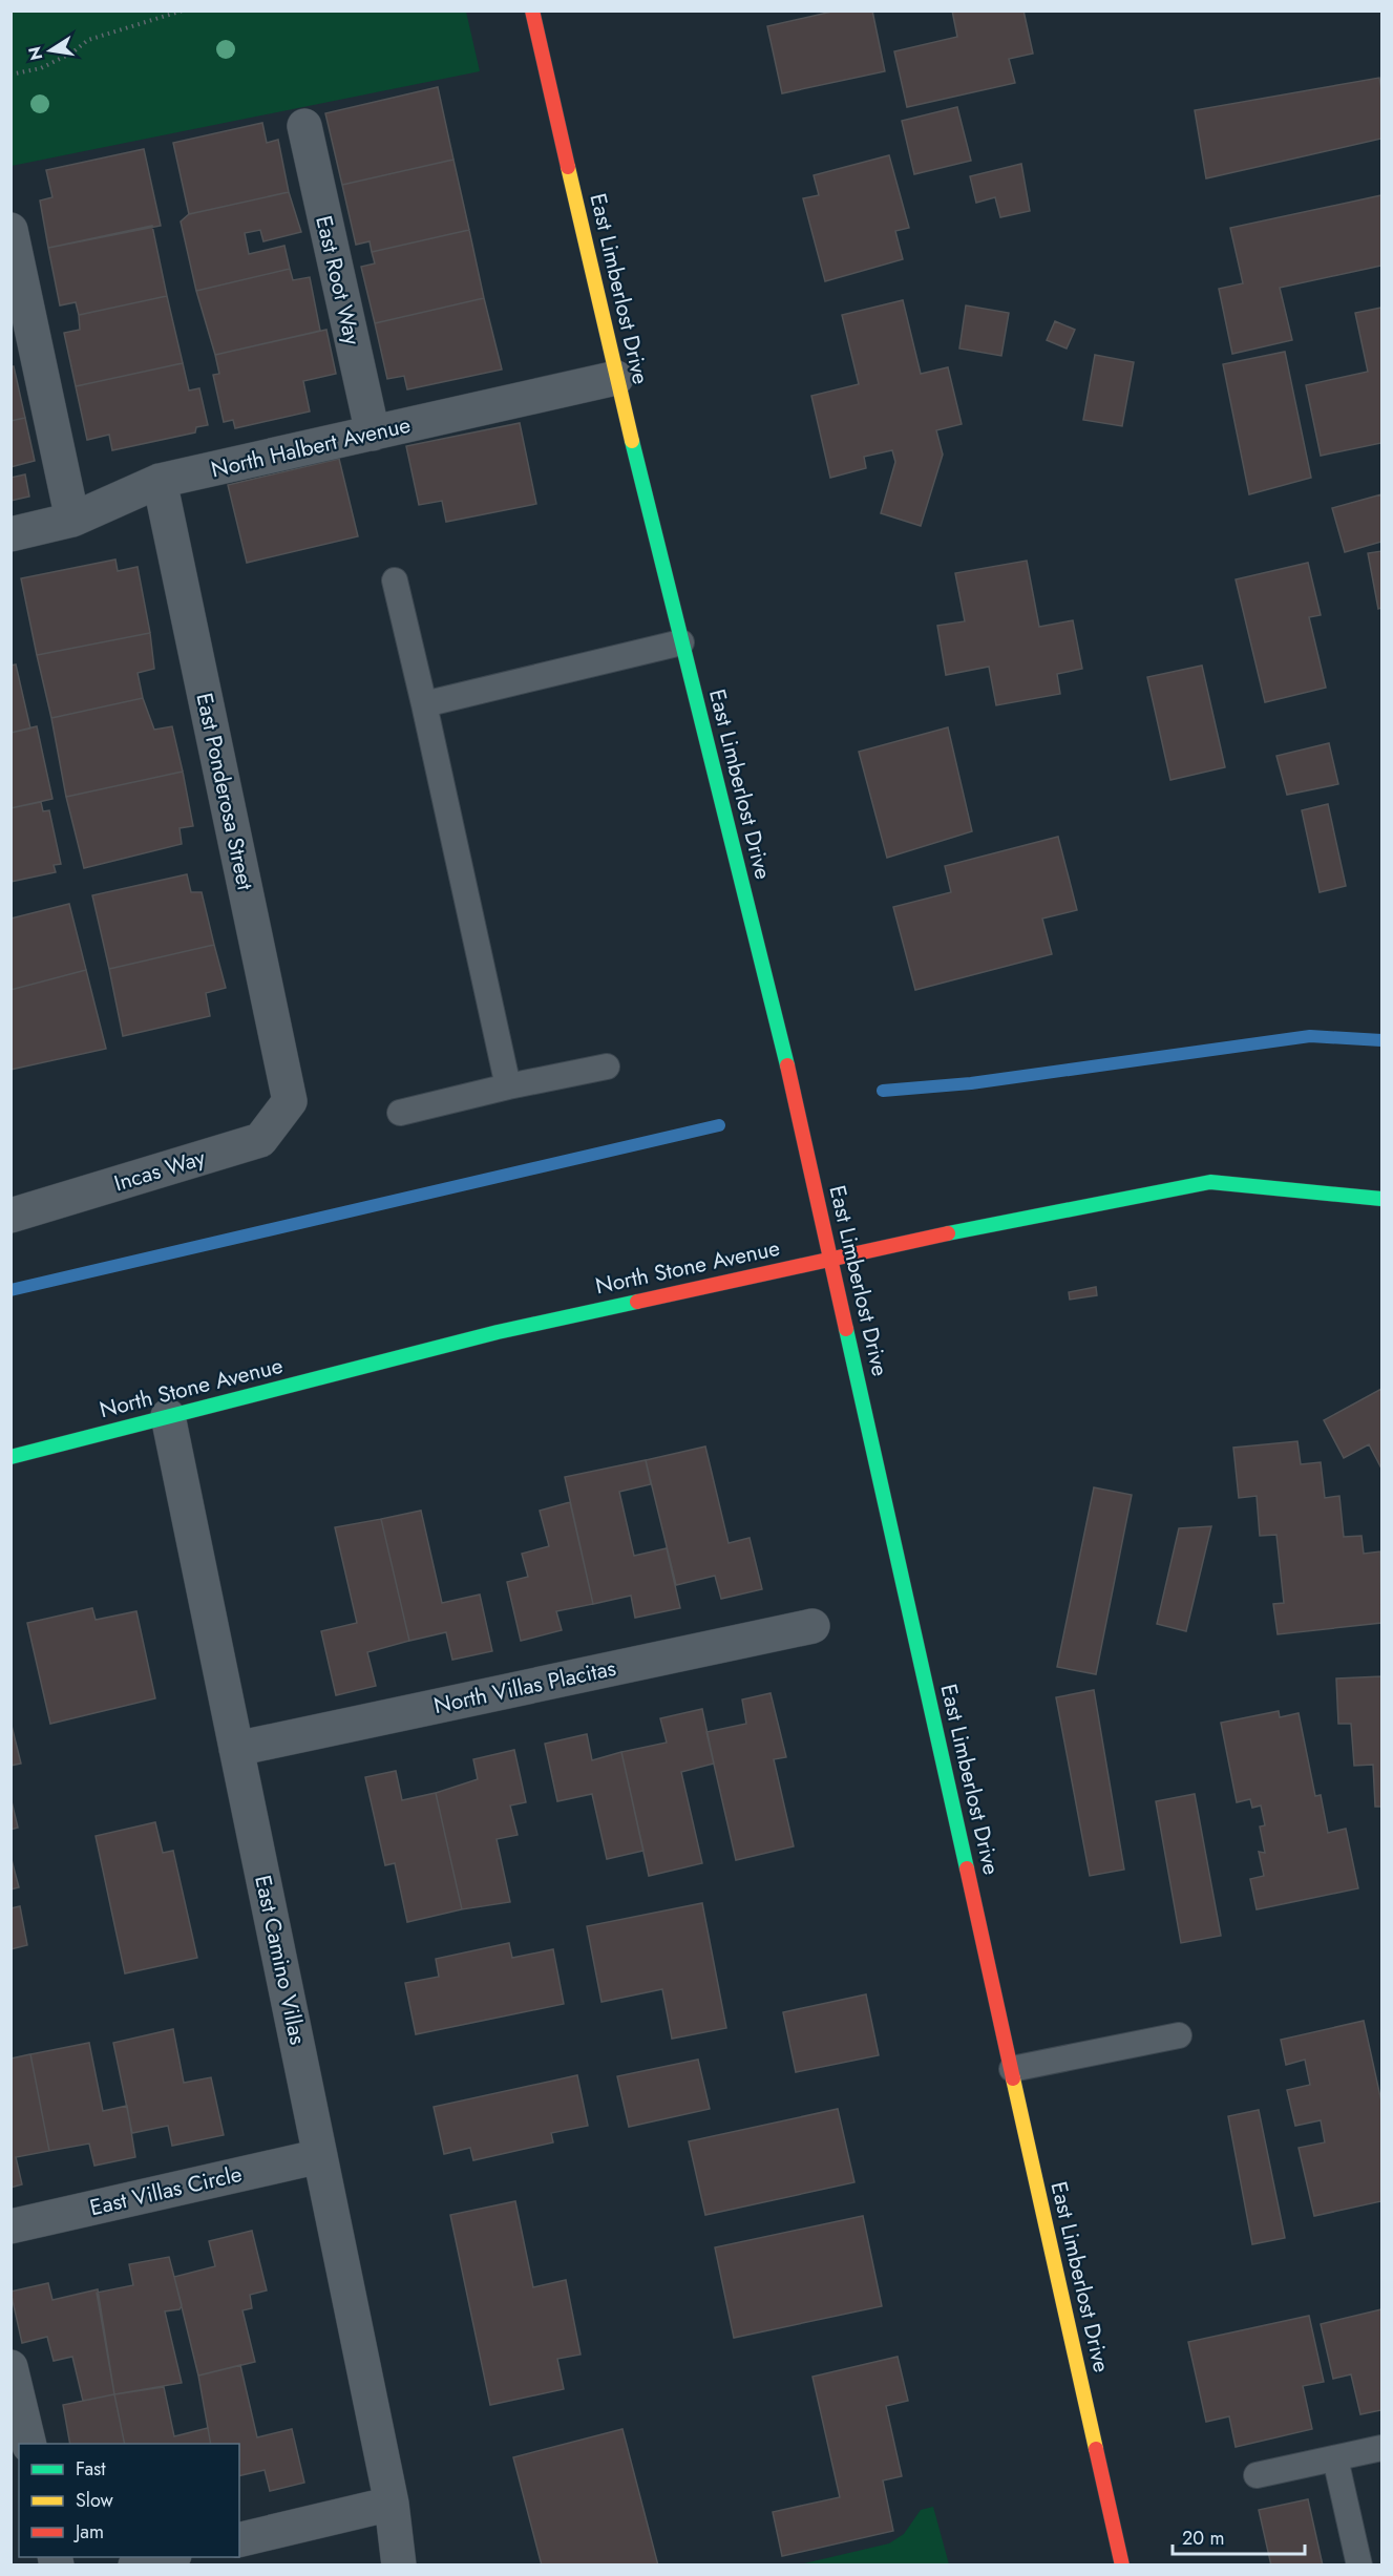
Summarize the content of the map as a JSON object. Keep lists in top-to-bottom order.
{
  "streets": {
    "street": [
      "East Root Way",
      "East Limberlost Drive",
      "North Halbert Avenue",
      "East Ponderosa Street",
      "Incas Way",
      "North Stone Avenue",
      "North Villas Placitas",
      "East Camino Villas",
      "East Villas Circle"
    ]
  },
  "crossings": [
    ["East Root Way", "North Halbert Avenue"],
    ["East Limberlost Drive", "North Halbert Avenue"],
    ["East Limberlost Drive", "North Stone Avenue"],
    ["North Halbert Avenue", "East Ponderosa Street"],
    ["East Ponderosa Street", "Incas Way"],
    ["North Stone Avenue", "East Camino Villas"],
    ["North Villas Placitas", "East Camino Villas"],
    ["East Camino Villas", "East Villas Circle"]
  ],
  "legend": ["Fast", "Slow", "Jam"],
  "scale_bar": "20 m",
  "north": "left"
}
